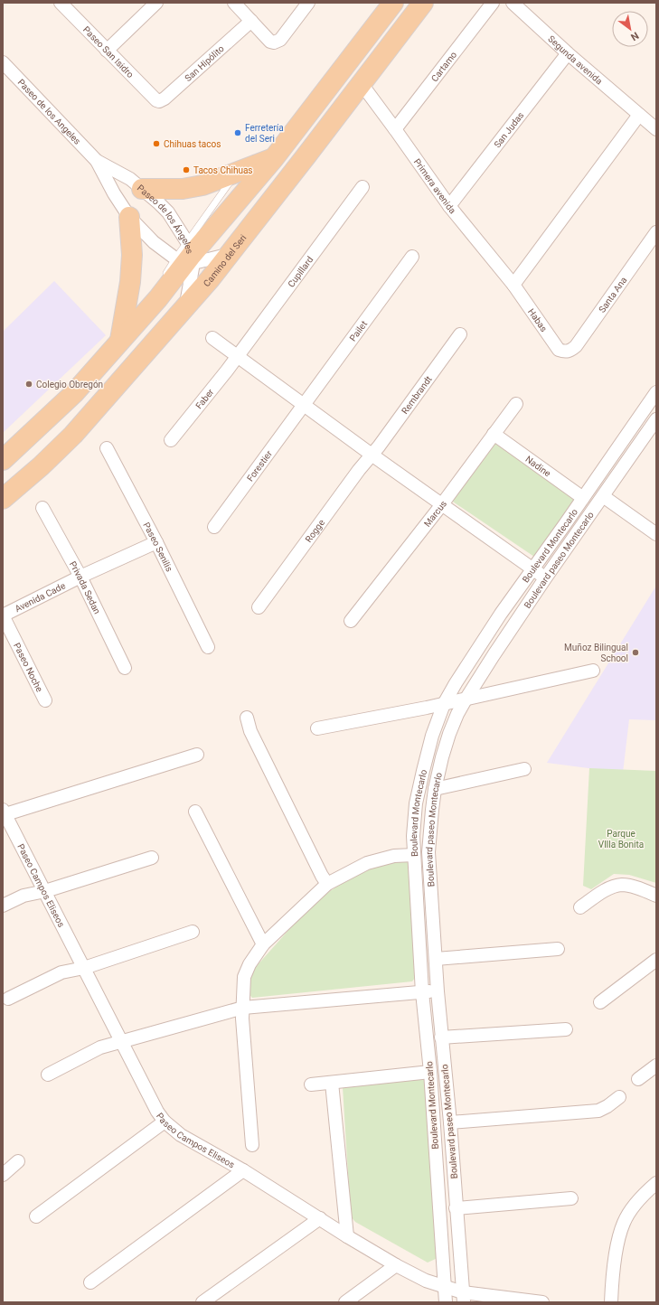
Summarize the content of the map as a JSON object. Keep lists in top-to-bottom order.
{
  "streets": {
    "main road": ["Camino del Seri"],
    "street": [
      "Paseo San Isidro",
      "Segunda avenida",
      "San Hipólito",
      "Cartamo",
      "Paseo de los Angeles",
      "San Judas",
      "Primera avenida",
      "Paseo de los Ángeles",
      "Cupillard",
      "Santa Ana",
      "Habas",
      "Pailet",
      "Rembrandt",
      "Faber",
      "Forestier",
      "Nadine",
      "Marcus",
      "Rogge",
      "Boulevard Montecarlo",
      "Paseo Senilis",
      "Boulevard paseo Montecarlo",
      "Privada Sedan",
      "Avenida Cade",
      "Paseo Noche",
      "Paseo Campos Eliseos"
    ]
  },
  "crossings": [
    ["Paseo San Isidro", "San Hipólito"],
    ["Segunda avenida", "San Judas"],
    ["Cartamo", "Primera avenida"],
    ["Paseo de los Angeles", "Paseo de los Ángeles"],
    ["San Judas", "Primera avenida"],
    ["Primera avenida", "Camino del Seri"],
    ["Primera avenida", "Habas"],
    ["Cupillard", "Faber"],
    ["Santa Ana", "Habas"],
    ["Pailet", "Forestier"],
    ["Rembrandt", "Rogge"],
    ["Nadine", "Marcus"],
    ["Nadine", "Boulevard Montecarlo"],
    ["Boulevard Montecarlo", "Paseo Campos Eliseos"],
    ["Paseo Senilis", "Avenida Cade"],
    ["Boulevard paseo Montecarlo", "Paseo Campos Eliseos"],
    ["Privada Sedan", "Avenida Cade"],
    ["Avenida Cade", "Paseo Noche"]
  ],
  "parks": ["Parque VIlla Bonita"],
  "places": [
    "Ferretería del Seri",
    "Chihuas tacos",
    "Tacos Chihuas",
    "Colegio Obregón",
    "Muñoz Bilingual School"
  ],
  "north": "bottom right"
}
